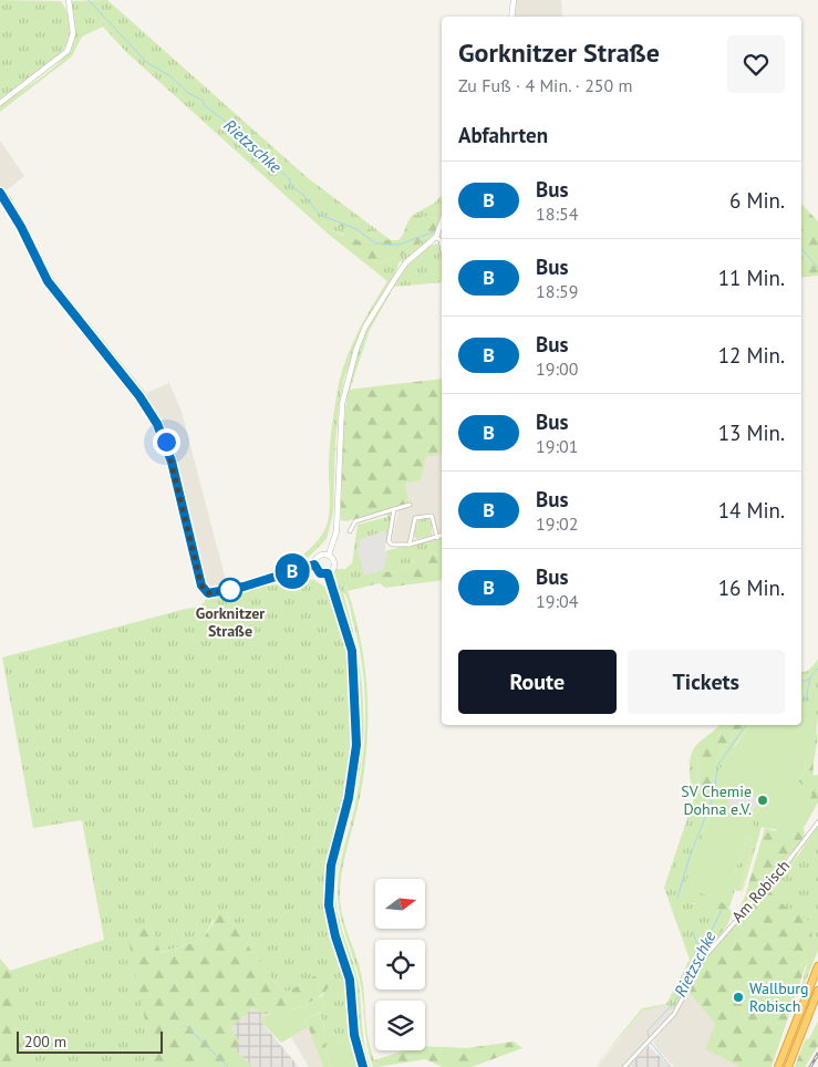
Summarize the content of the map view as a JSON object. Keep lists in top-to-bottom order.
{
  "streets": {
    "street": ["Am Robisch"]
  },
  "water": ["Rietzschke"],
  "places": ["Gorknitzer Straße", "SV Chemie Dohna e.V.", "Wallburg Robisch"],
  "lines": ["bus line B"],
  "scale_bar": "200 m",
  "north": "right",
  "page": {
    "on_map": "B",
    "heading": [
      ["Gorknitzer Straße", "Zu Fuß · 4 Min. · 250 m"],
      "Abfahrten"
    ],
    "list": [
      {
        "mark": "B",
        "name": "Bus",
        "note": "18:54",
        "value": "6 Min."
      },
      {
        "mark": "B",
        "name": "Bus",
        "note": "18:59",
        "value": "11 Min."
      },
      {
        "mark": "B",
        "name": "Bus",
        "note": "19:00",
        "value": "12 Min."
      },
      {
        "mark": "B",
        "name": "Bus",
        "note": "19:01",
        "value": "13 Min."
      },
      {
        "mark": "B",
        "name": "Bus",
        "note": "19:02",
        "value": "14 Min."
      },
      {
        "mark": "B",
        "name": "Bus",
        "note": "19:04",
        "value": "16 Min."
      }
    ],
    "buttons": ["Route", "Tickets"],
    "scale": "200 m"
  }
}
